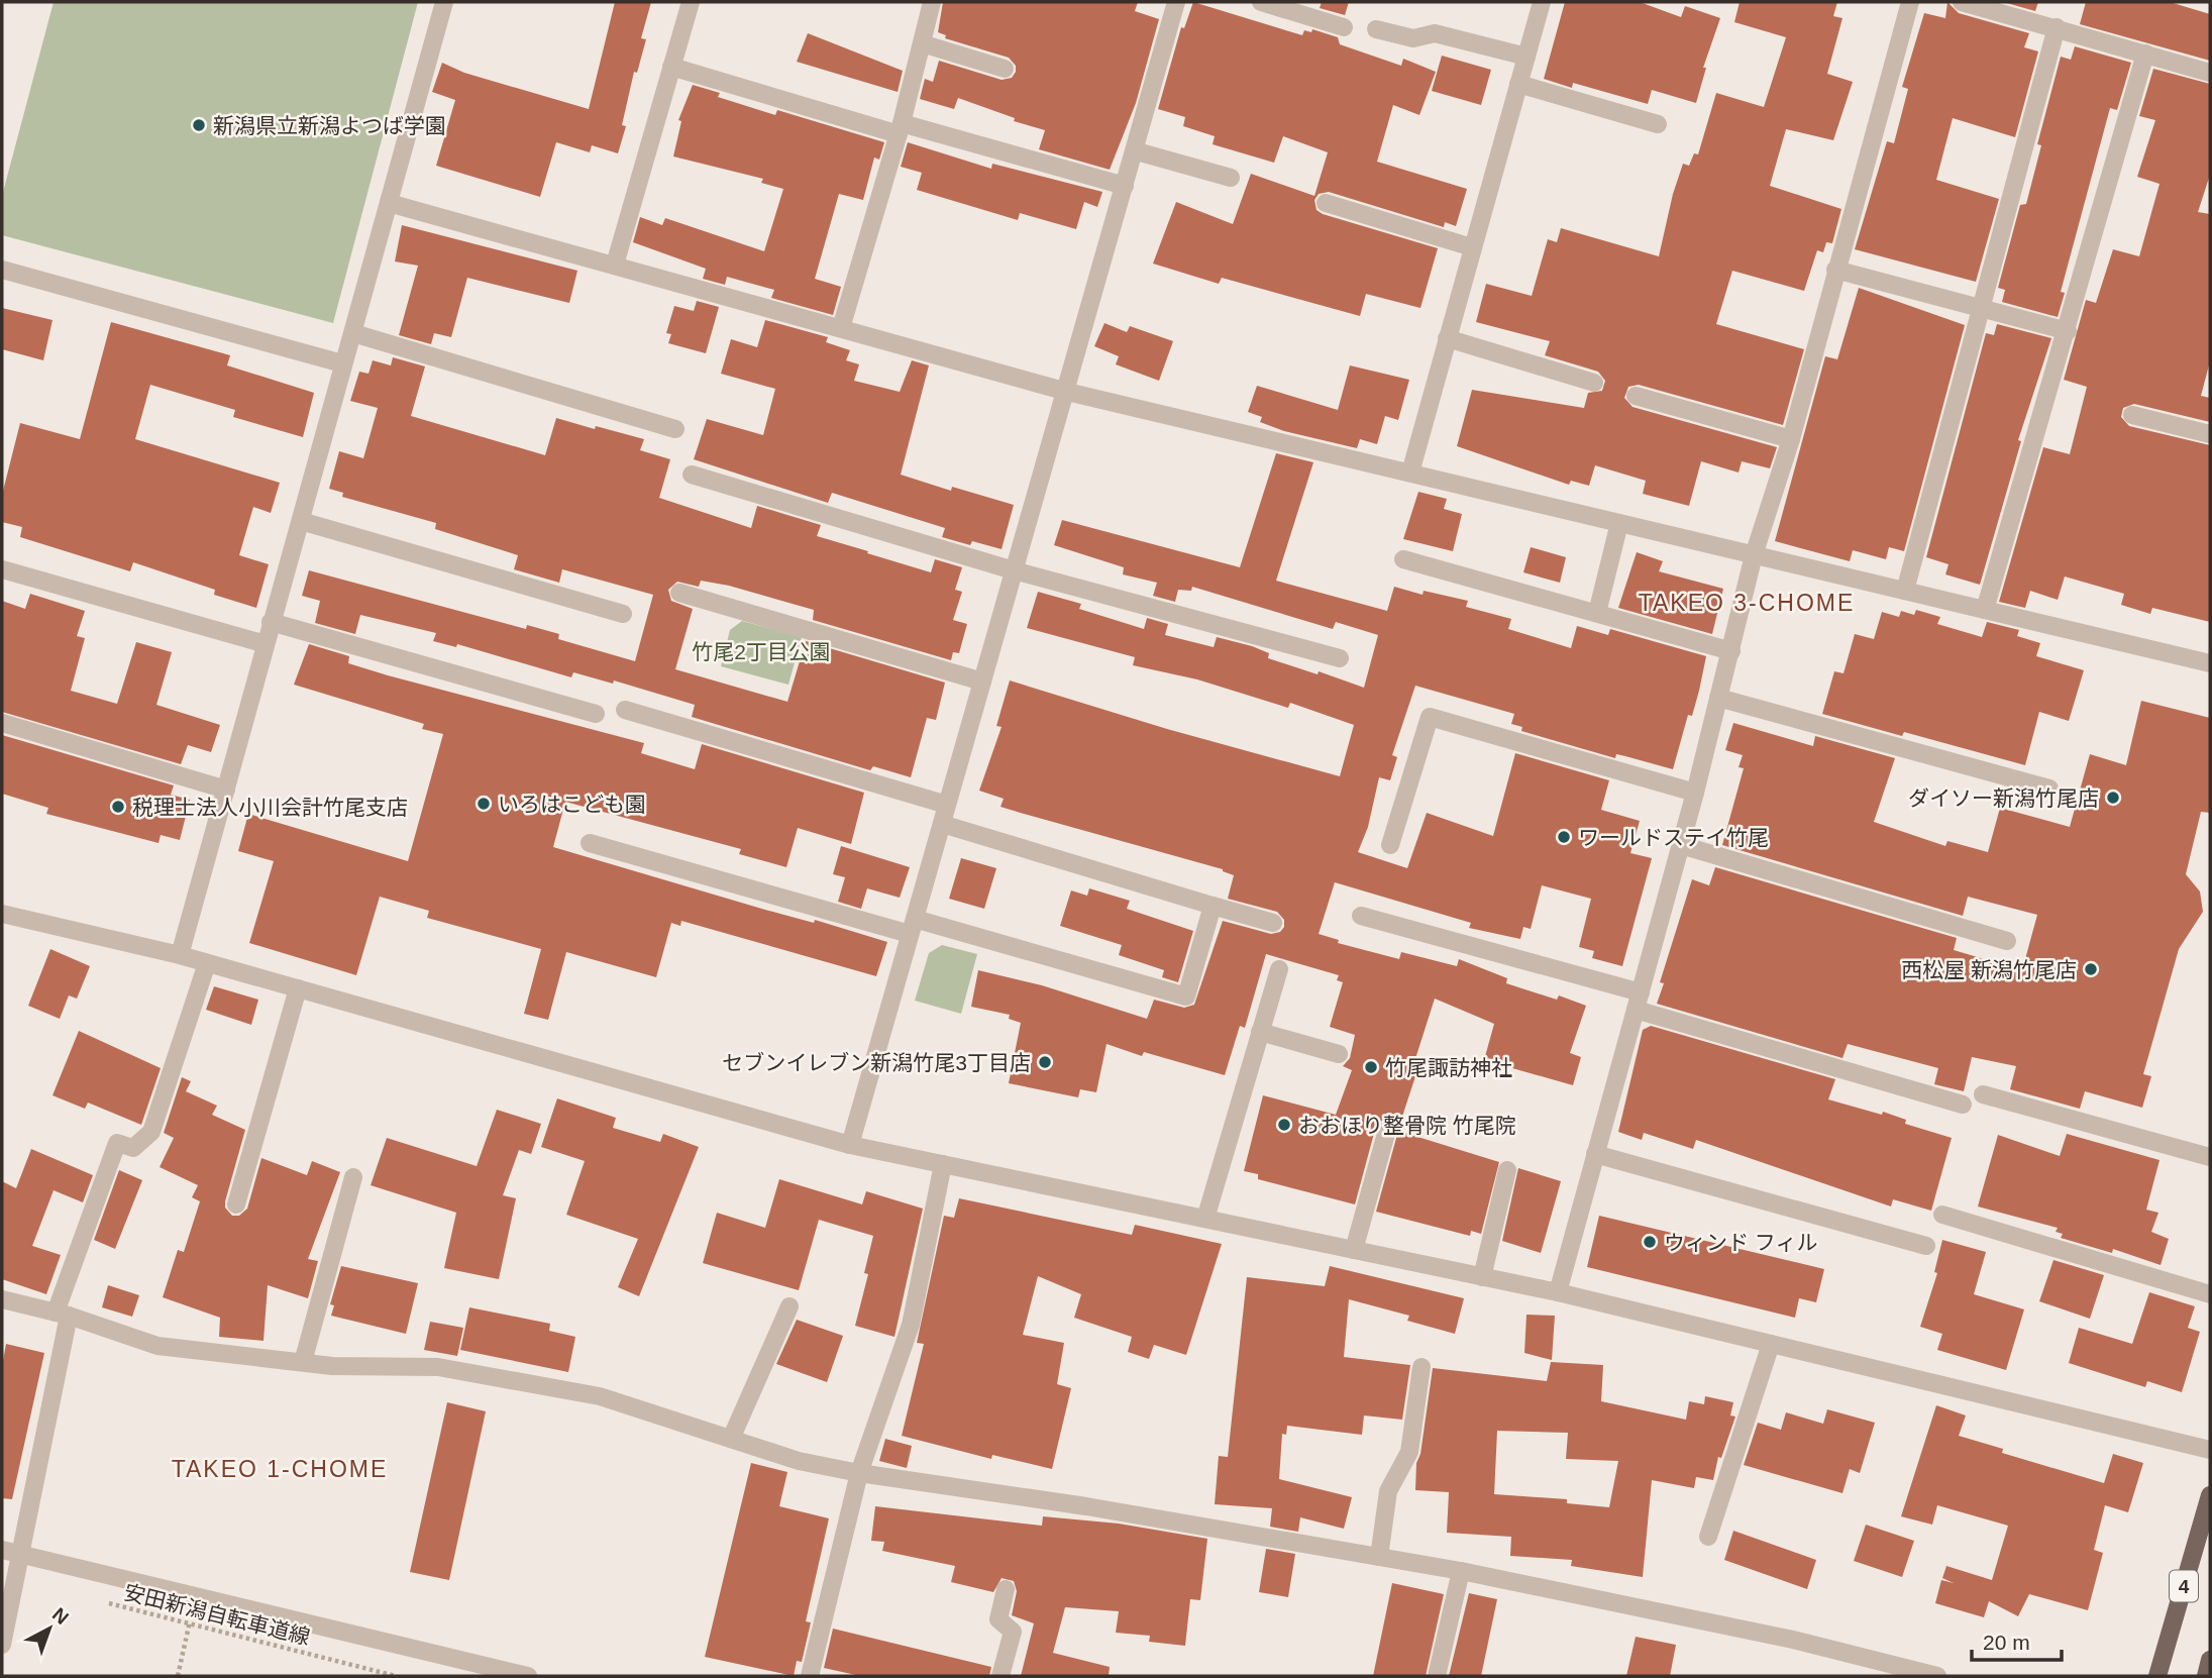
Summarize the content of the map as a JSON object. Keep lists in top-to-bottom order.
{
  "streets": {
    "main road": ["4"],
    "path": ["安田新潟自転車道線"]
  },
  "districts": ["TAKEO 3-CHOME", "TAKEO 1-CHOME"],
  "parks": ["竹尾2丁目公園"],
  "places": [
    "新潟県立新潟よつば学園",
    "ダイソー新潟竹尾店",
    "いろはこども園",
    "税理士法人小川会計竹尾支店",
    "ワールドステイ竹尾",
    "西松屋 新潟竹尾店",
    "セブンイレブン新潟竹尾3丁目店",
    "竹尾諏訪神社",
    "おおほり整骨院 竹尾院",
    "ウィンド フィル"
  ],
  "scale_bar": "20 m",
  "north": "top right"
}
